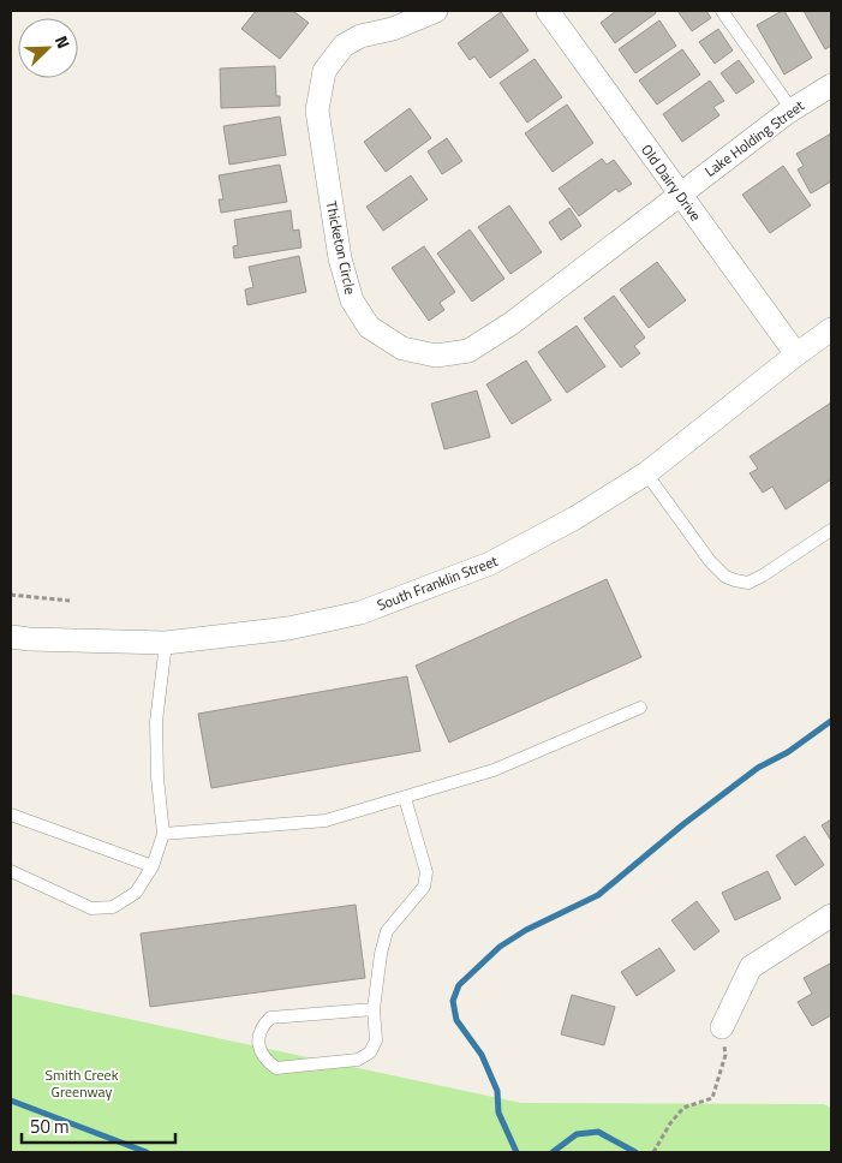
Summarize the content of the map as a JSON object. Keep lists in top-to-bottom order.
{
  "streets": {
    "street": [
      "Lake Holding Street",
      "Old Dairy Drive",
      "Thicketon Circle",
      "South Franklin Street"
    ]
  },
  "crossings": [
    ["Lake Holding Street", "Old Dairy Drive"],
    ["Lake Holding Street", "Thicketon Circle"],
    ["Old Dairy Drive", "Thicketon Circle"],
    ["Old Dairy Drive", "South Franklin Street"]
  ],
  "parks": ["Smith Creek Greenway"],
  "scale_bar": "50 m",
  "north": "top right"
}
